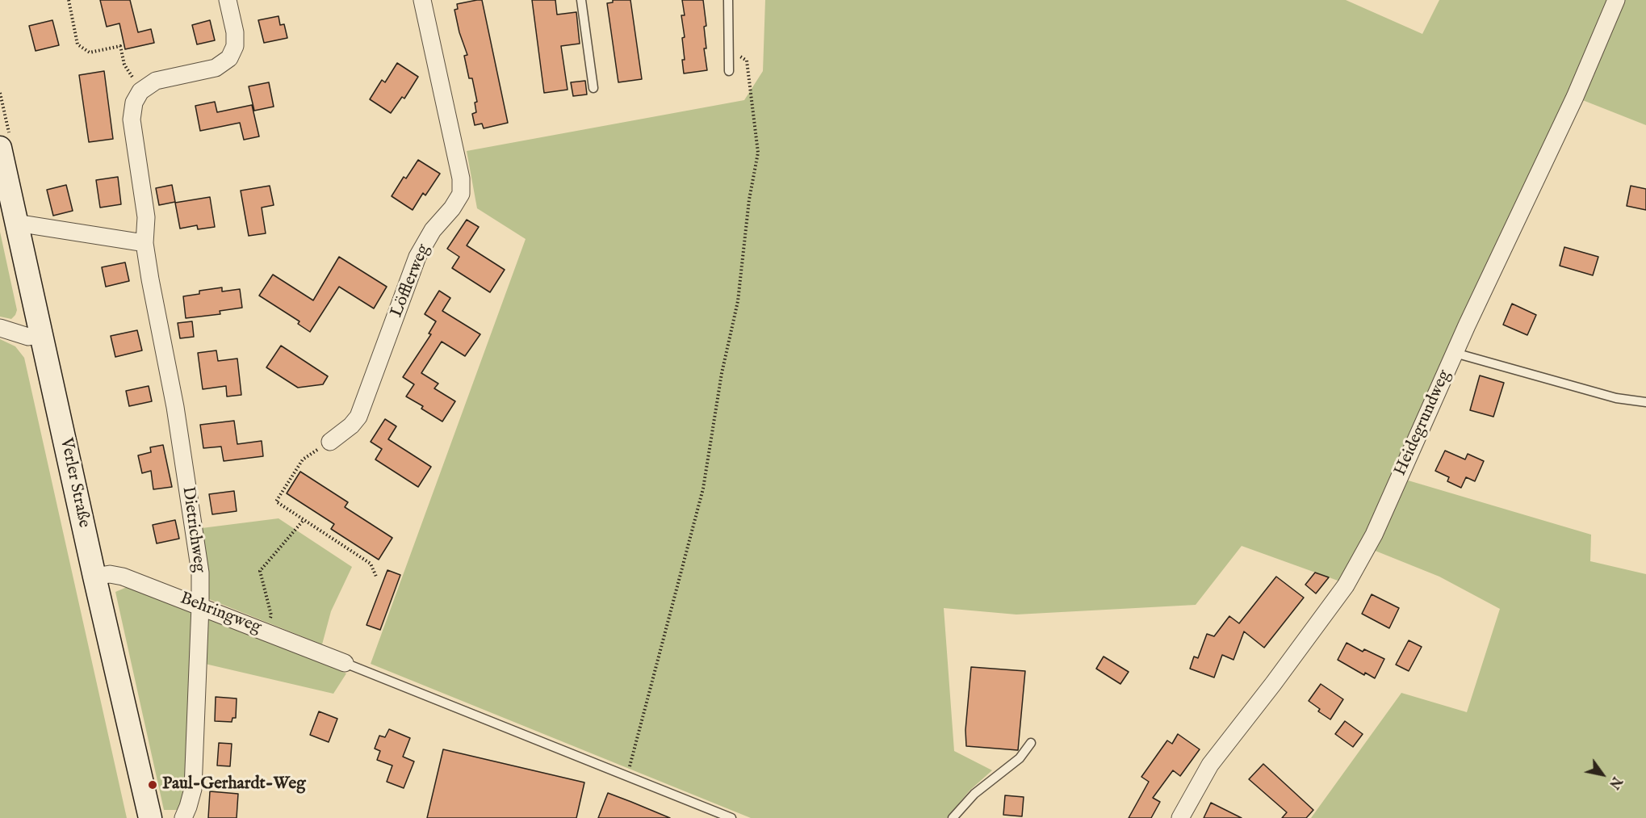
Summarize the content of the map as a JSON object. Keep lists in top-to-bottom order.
{
  "streets": {
    "main road": ["Verler Straße"],
    "street": [
      "Löfflerweg",
      "Heidegrundweg",
      "Dietrichweg",
      "Behringweg"
    ]
  },
  "crossings": [
    ["Verler Straße", "Behringweg"],
    ["Dietrichweg", "Behringweg"]
  ],
  "places": ["Paul-Gerhardt-Weg"],
  "north": "bottom right"
}
